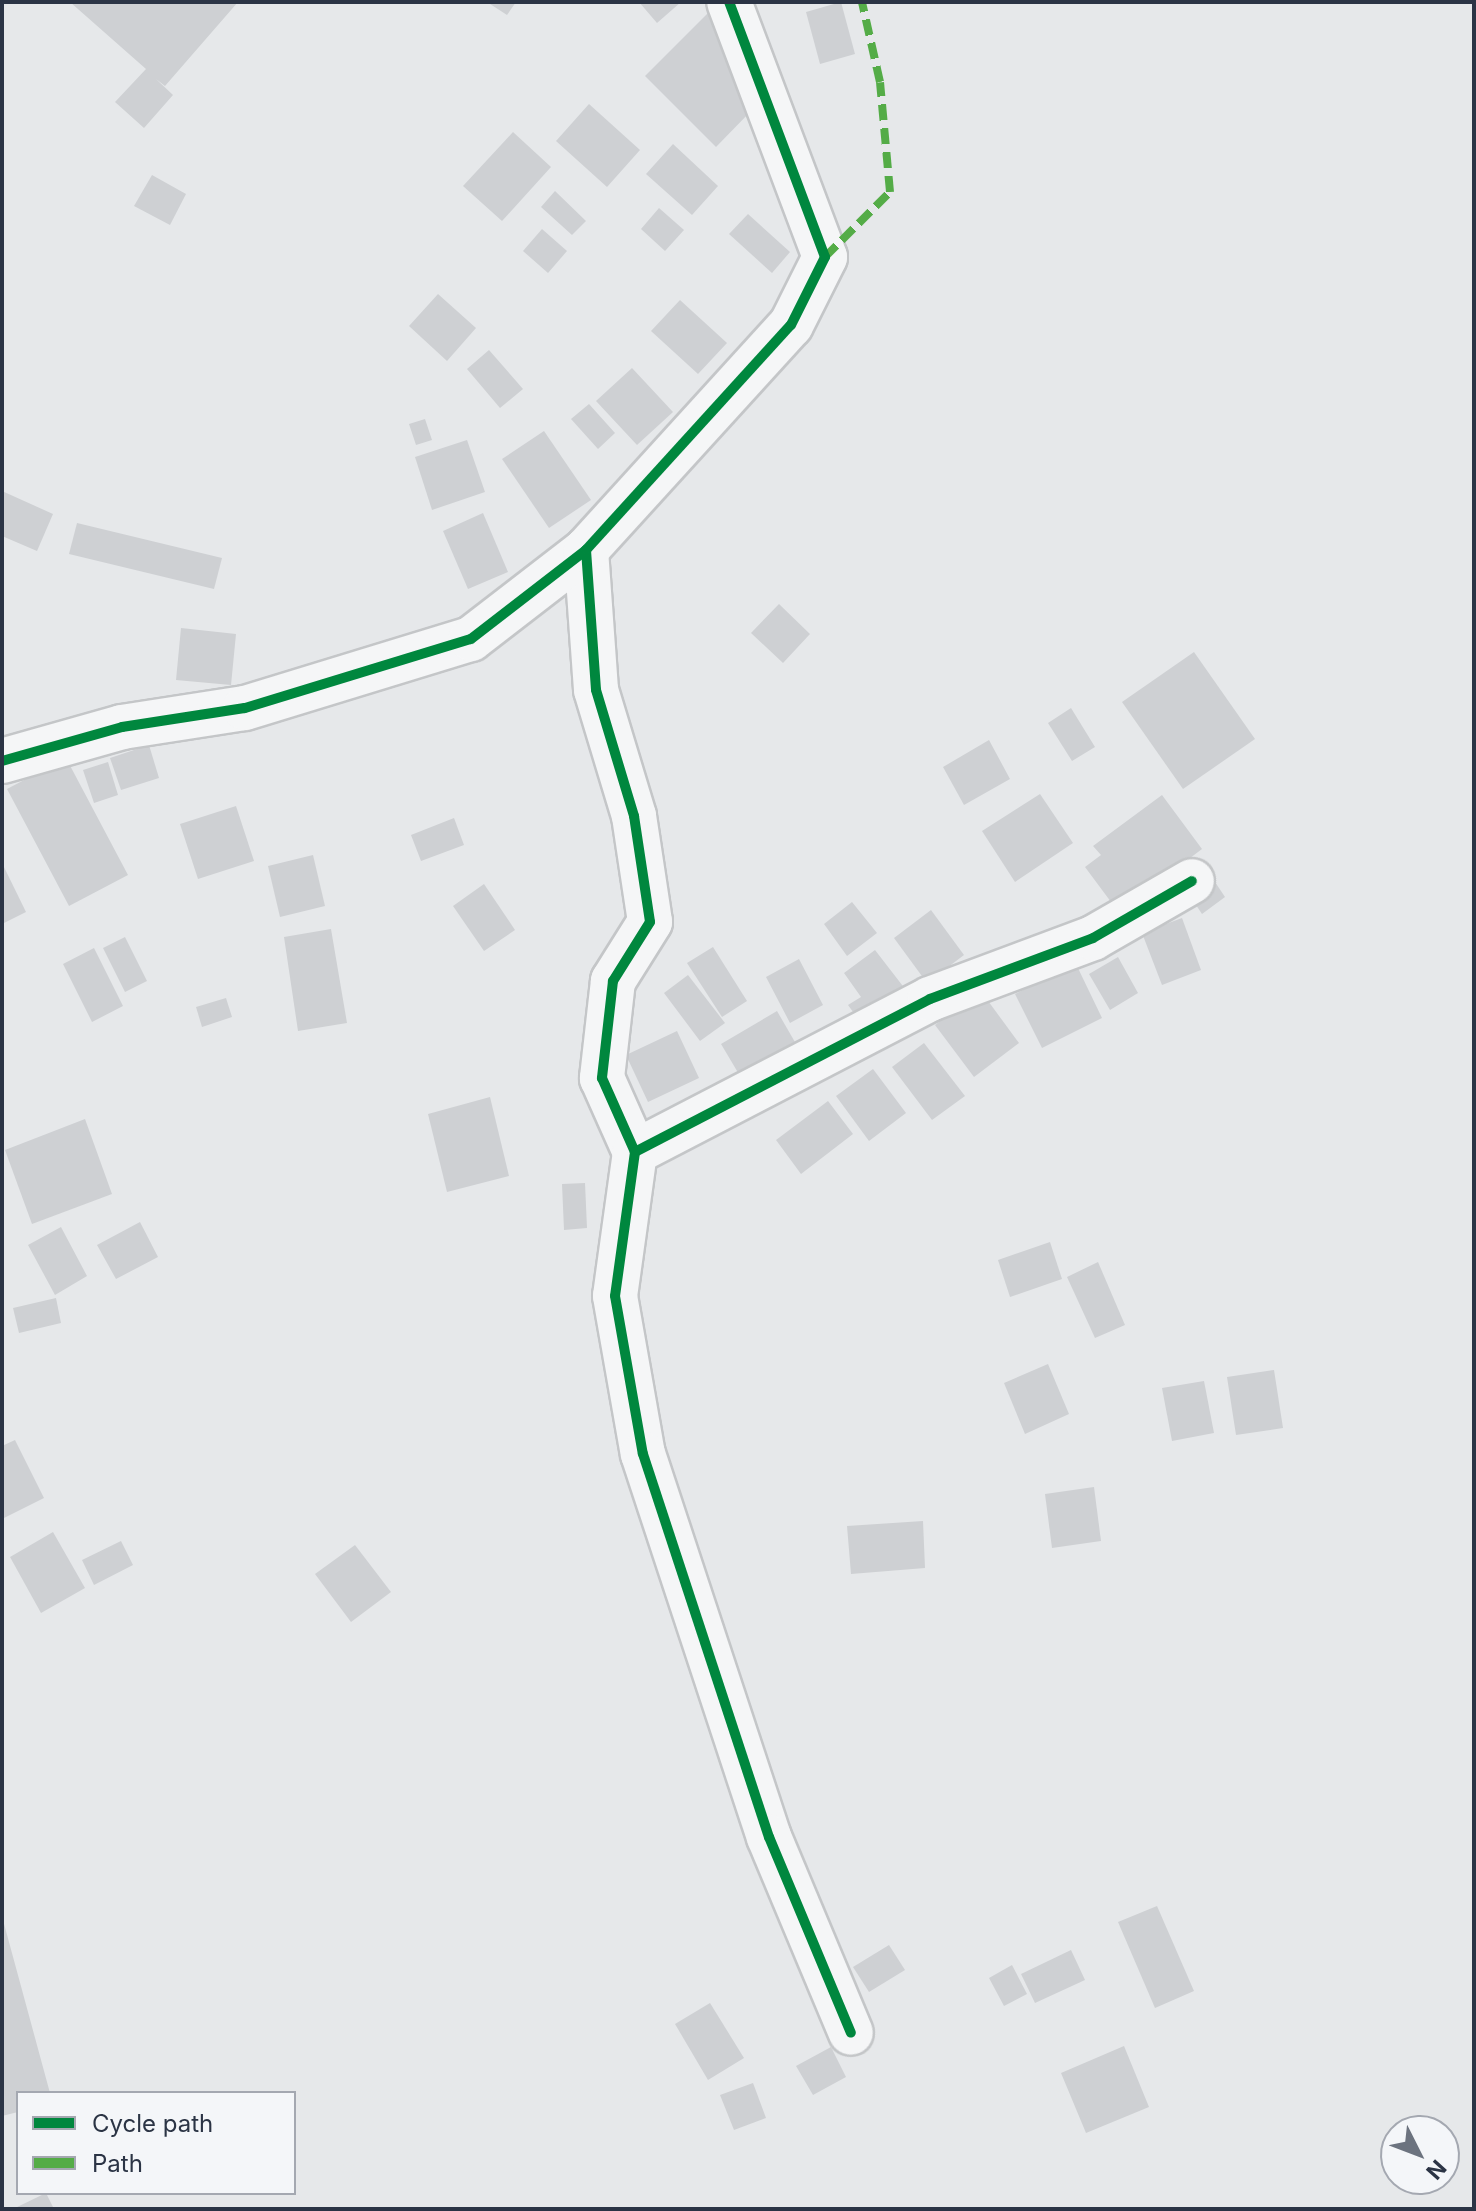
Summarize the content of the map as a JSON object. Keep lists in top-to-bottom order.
{
  "legend": ["Cycle path", "Path"],
  "north": "bottom right"
}
